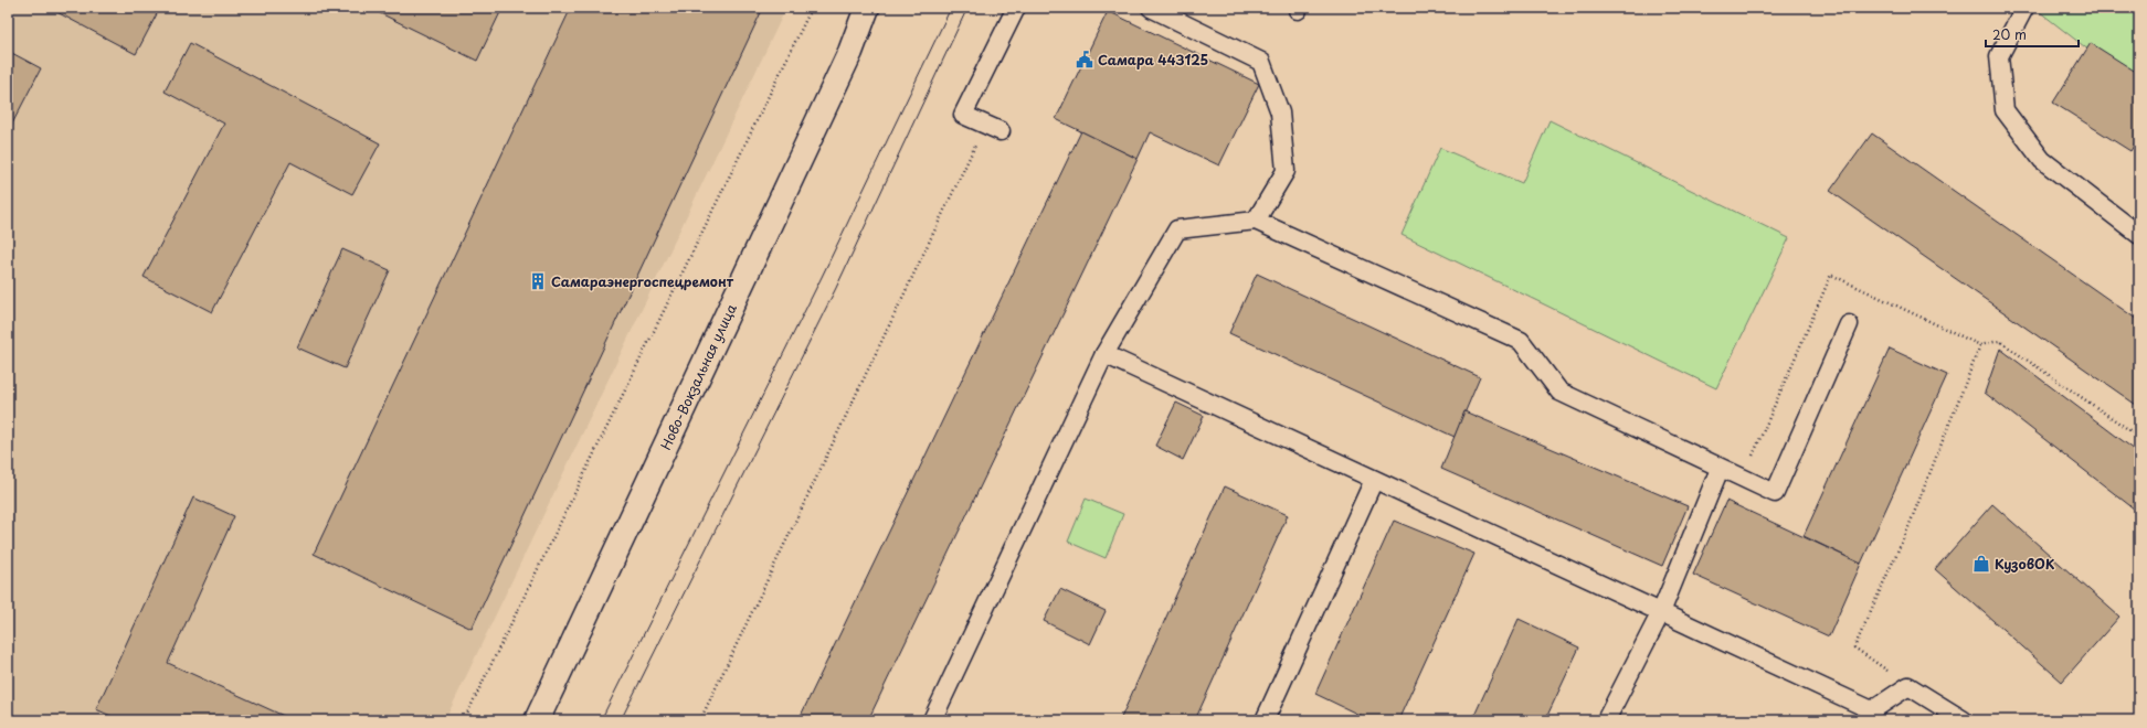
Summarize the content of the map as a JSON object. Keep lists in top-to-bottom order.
{
  "streets": {
    "street": ["Ново-Вокзальная улица"]
  },
  "places": {
    "public building": ["Самара 443125"],
    "building": ["Самараэнергоспецремонт"],
    "shop": ["КузовОК"]
  },
  "scale_bar": "20 m"
}
